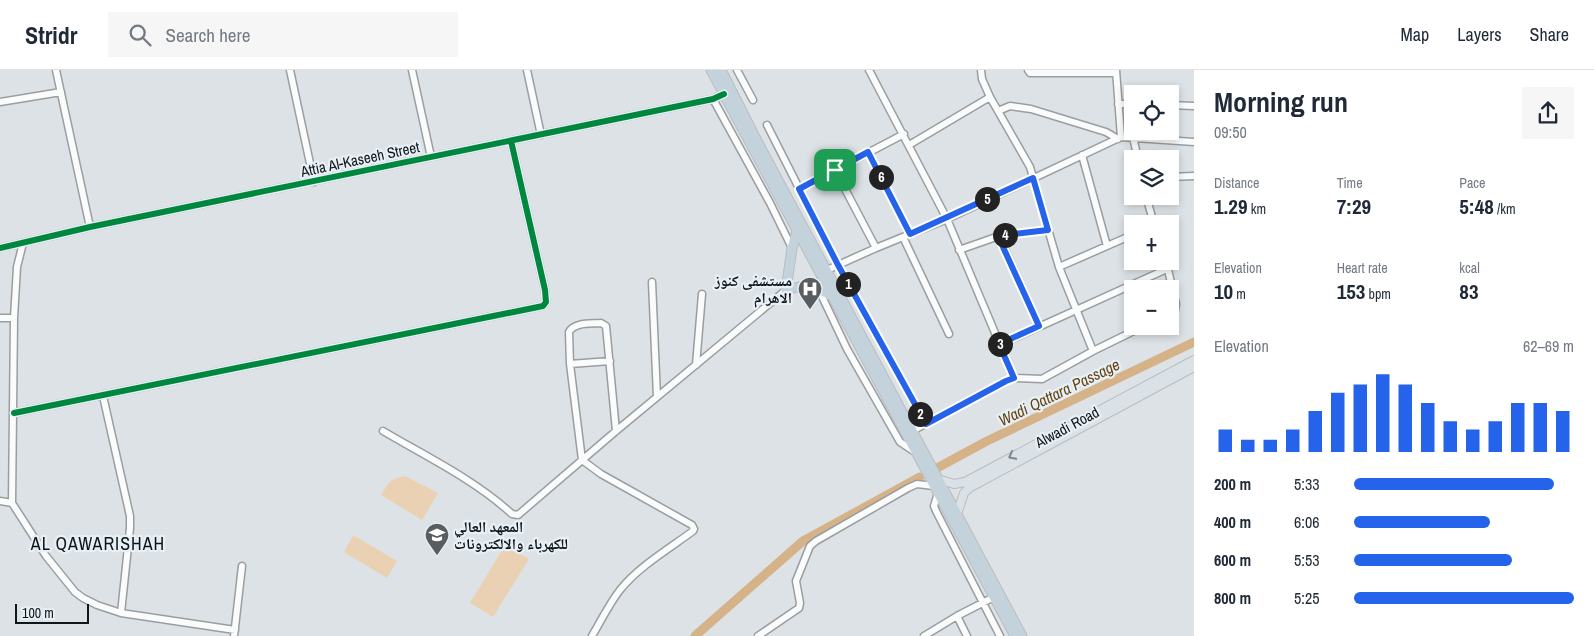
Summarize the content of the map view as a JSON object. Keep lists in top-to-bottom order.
{
  "streets": {
    "main road": ["Alwadi Road"],
    "street": ["Attia Al-Kaseeh Street"]
  },
  "districts": ["AL QAWARISHAH"],
  "water": ["Wadi Qattara Passage"],
  "places": {
    "hospital": ["مستشفى كنوز الاهرام"],
    "school or university": ["المعهد العالي للكهرباء والالكترونات"]
  },
  "scale_bar": "100 m",
  "page": {
    "header": "Stridr",
    "search": "Search here",
    "nav": ["Map", "Layers", "Share"],
    "heading": ["Morning run", "09:50"],
    "map_buttons": ["+", "−"],
    "stats": [
      ["Distance", "1.29 km"],
      ["Time", "7:29"],
      ["Pace", "5:48 /km"],
      ["Elevation", "10 m"],
      ["Heart rate", "153 bpm"],
      ["kcal", "83"]
    ],
    "pins": [
      "6",
      "5",
      "4",
      "1",
      "3",
      "2"
    ],
    "chart": ["Elevation", "62–69 m"],
    "list": [
      {
        "name": "200 m",
        "note": "5:33"
      },
      {
        "name": "400 m",
        "note": "6:06"
      },
      {
        "name": "600 m",
        "note": "5:53"
      },
      {
        "name": "800 m",
        "note": "5:25"
      }
    ],
    "scale": "100 m"
  }
}
